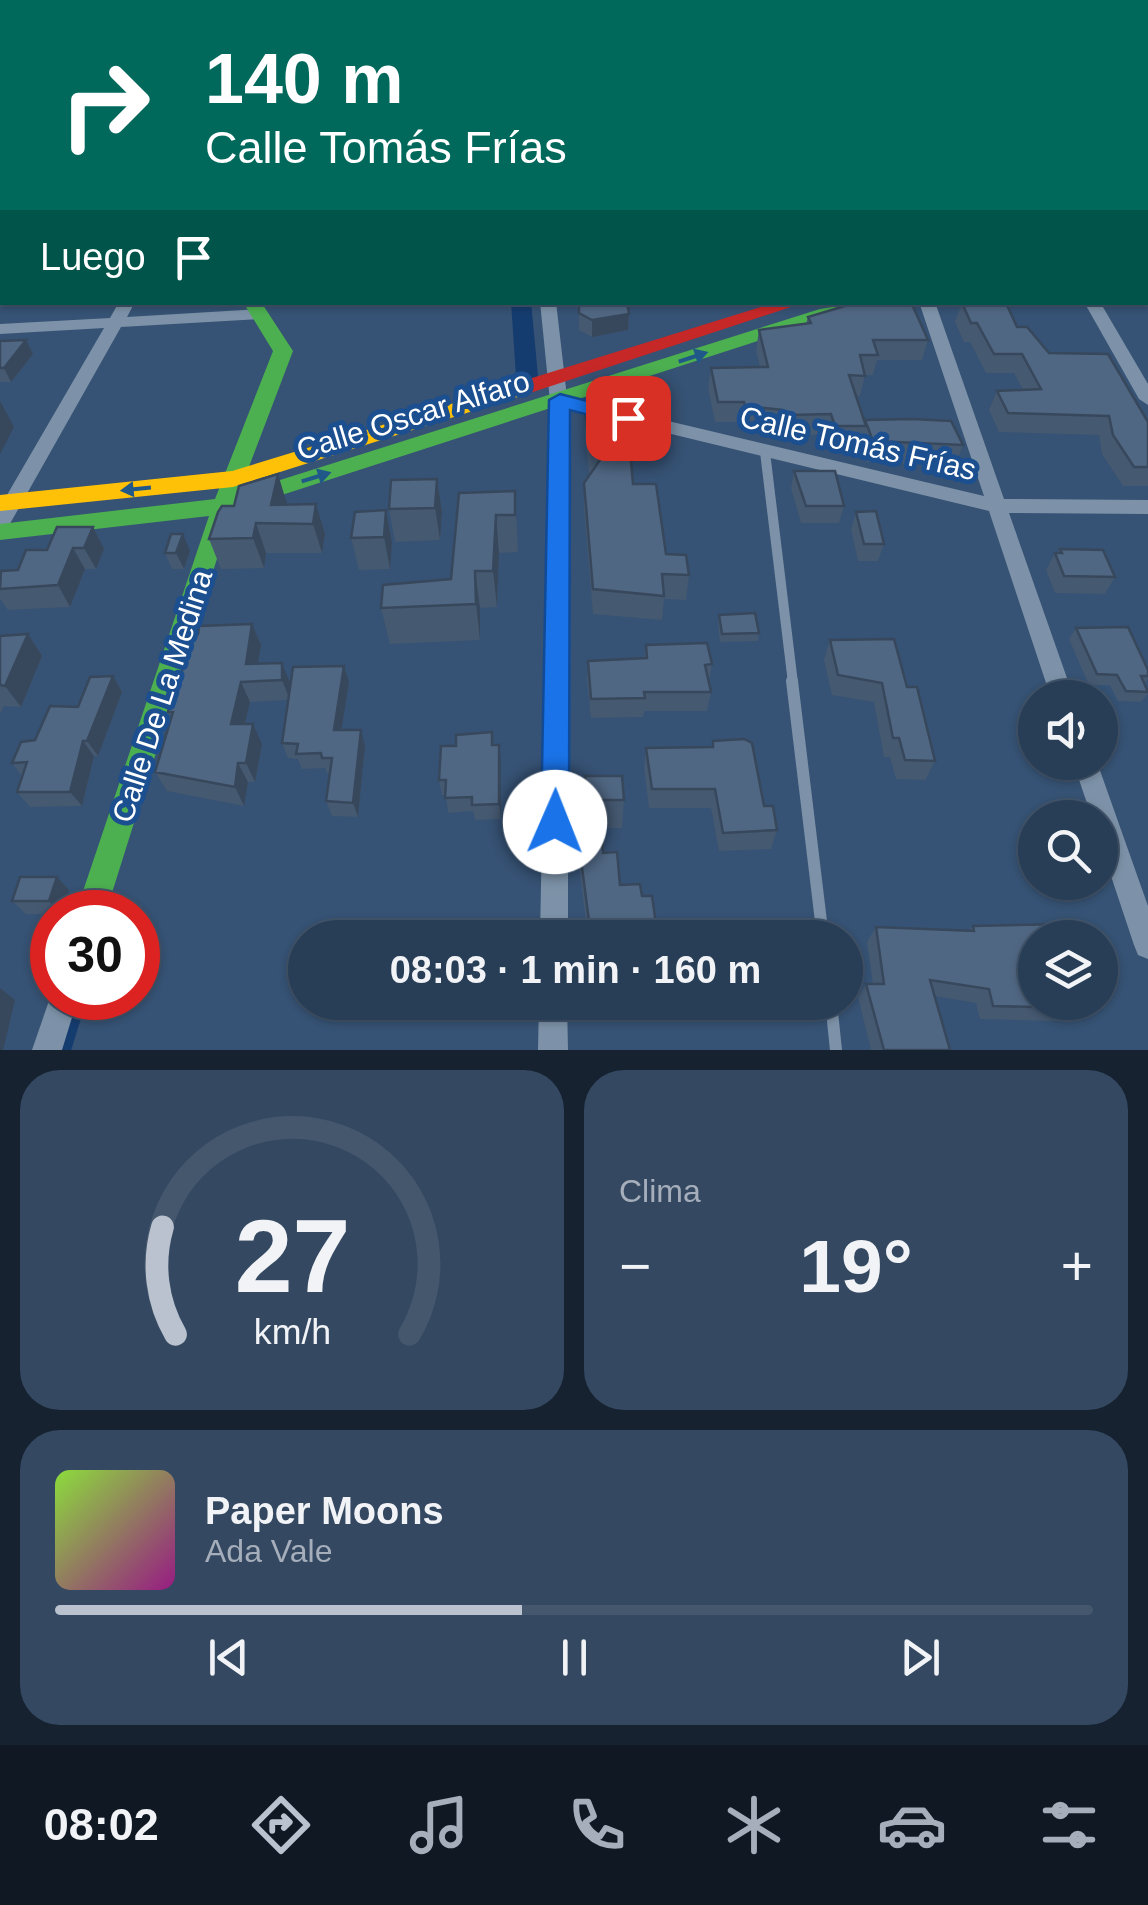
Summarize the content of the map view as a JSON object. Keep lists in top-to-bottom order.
{
  "streets": {
    "main road": ["Calle Oscar Alfaro", "Calle De La Medina"],
    "street": ["Calle Tomás Frías"]
  },
  "crossings": [
    ["Calle Oscar Alfaro", "Calle Tomás Frías"],
    ["Calle Oscar Alfaro", "Calle De La Medina"]
  ],
  "page": {
    "turn": ["140 m", "Calle Tomás Frías"],
    "then": "Luego",
    "limit": "30",
    "trip": "08:03 · 1 min · 160 m",
    "tile": "Clima",
    "heat": ["−", "19°", "+"],
    "song": ["Paper Moons", "Ada Vale"],
    "tabs": "08:02",
    "gauge": ["27", "km/h"]
  }
}
